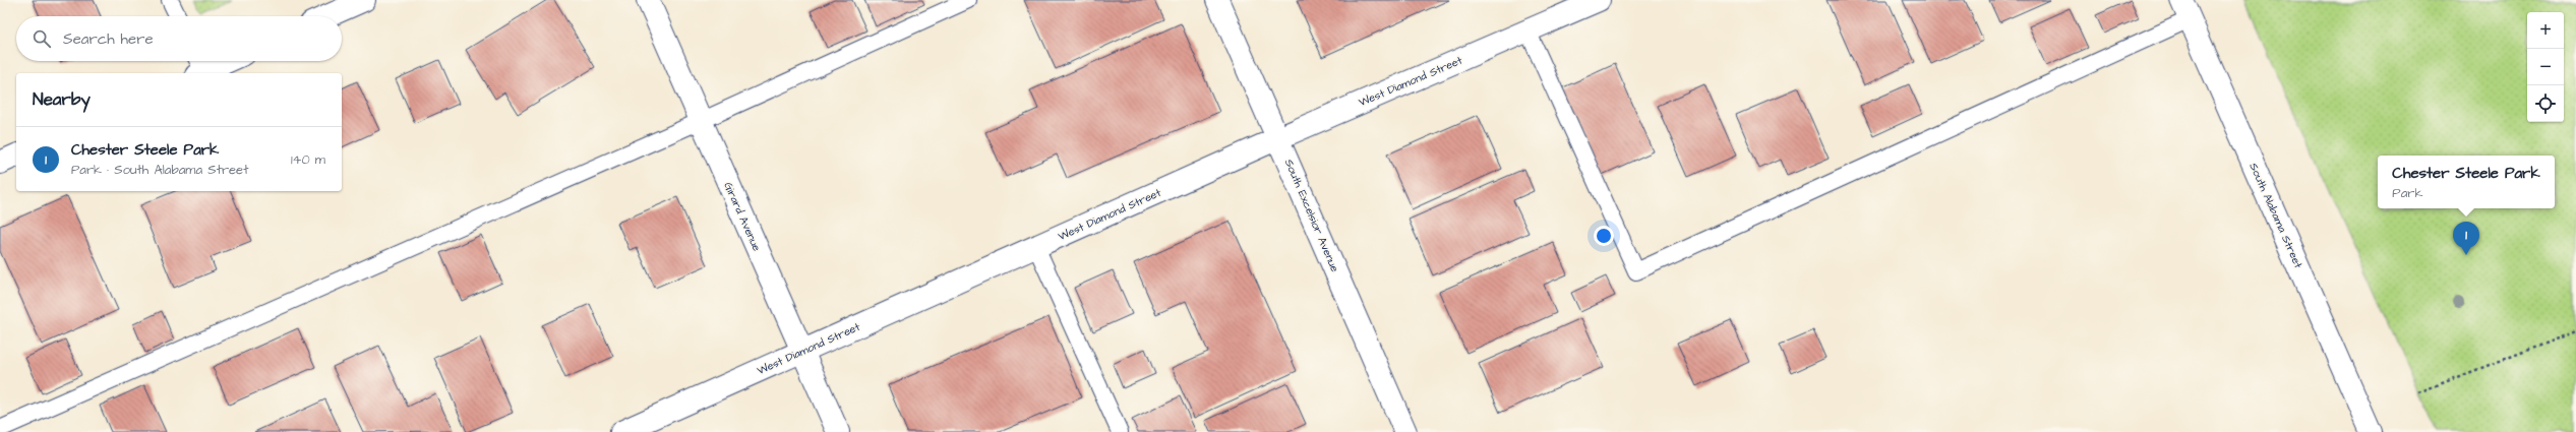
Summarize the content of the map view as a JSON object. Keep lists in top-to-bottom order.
{
  "streets": {
    "street": [
      "West Diamond Street",
      "South Excelsior Avenue",
      "South Alabama Street",
      "Girard Avenue"
    ]
  },
  "crossings": [
    ["West Diamond Street", "South Excelsior Avenue"],
    ["West Diamond Street", "Girard Avenue"]
  ],
  "page": {
    "map_buttons": ["+", "−"],
    "search": "Search here",
    "heading": "Nearby",
    "list": [
      {
        "mark": "1",
        "name": "Chester Steele Park",
        "note": "Park · South Alabama Street",
        "value": "140 m"
      }
    ],
    "popup": ["Chester Steele Park", "Park"],
    "pins": "1"
  }
}
